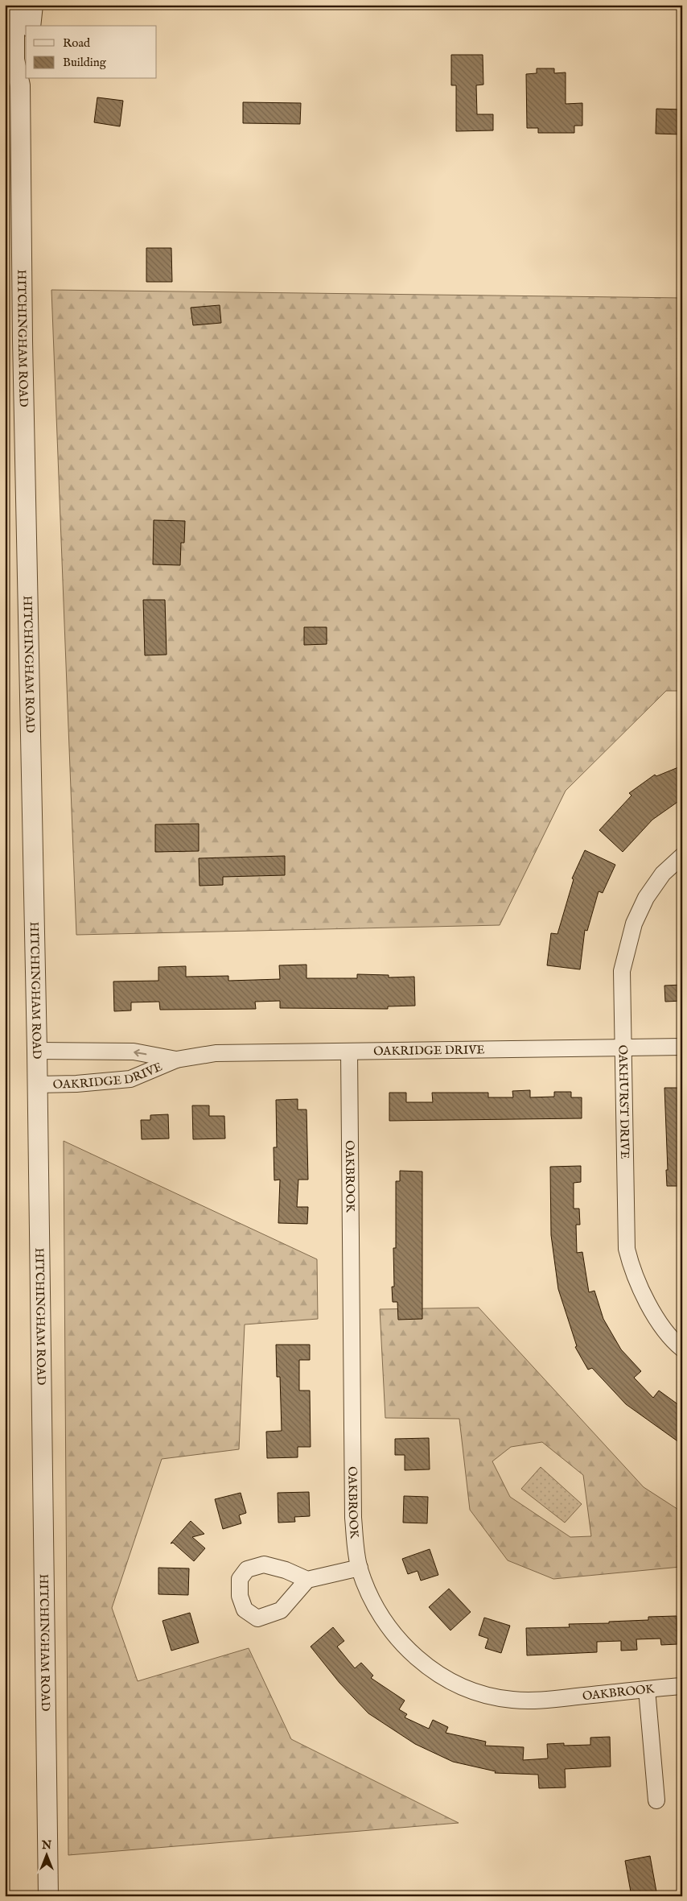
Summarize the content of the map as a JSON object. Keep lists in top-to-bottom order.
{
  "streets": {
    "street": [
      "HITCHINGHAM ROAD",
      "OAKRIDGE DRIVE",
      "OAKHURST DRIVE",
      "OAKBROOK"
    ]
  },
  "crossings": [
    ["HITCHINGHAM ROAD", "OAKRIDGE DRIVE"],
    ["OAKRIDGE DRIVE", "OAKHURST DRIVE"],
    ["OAKRIDGE DRIVE", "OAKBROOK"]
  ],
  "legend": ["Road", "Building"],
  "north": "top"
}
